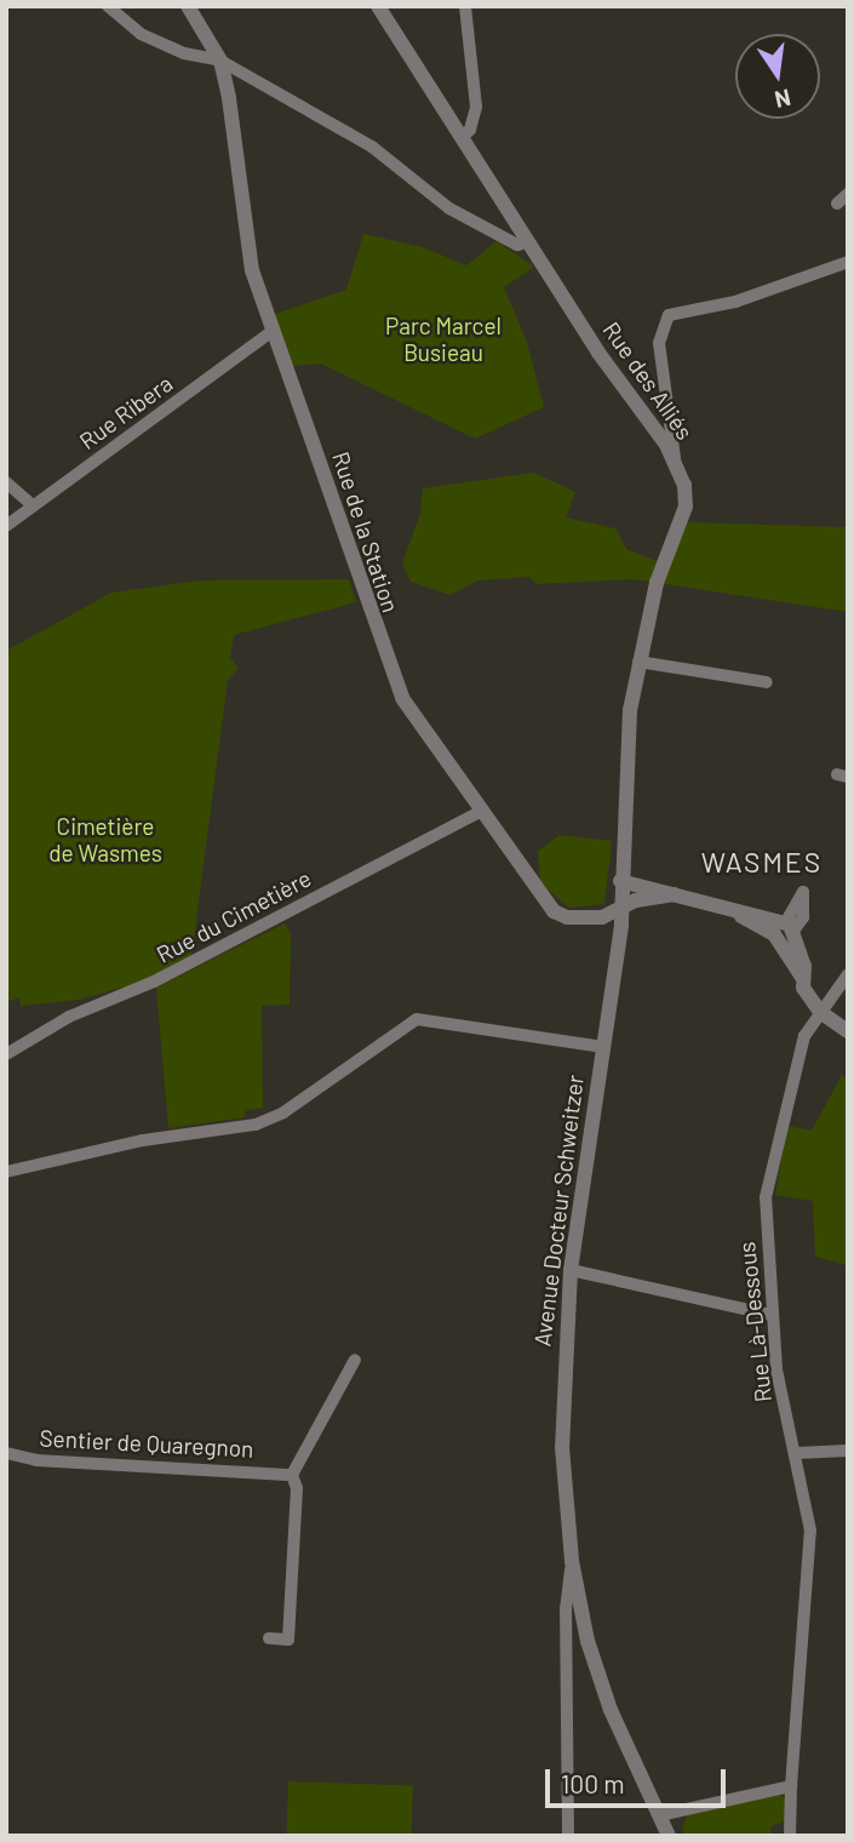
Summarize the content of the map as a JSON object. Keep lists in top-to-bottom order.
{
  "streets": {
    "street": [
      "Rue des Alliés",
      "Rue Ribera",
      "Rue de la Station",
      "Rue du Cimetière",
      "Avenue Docteur Schweitzer",
      "Rue Là-Dessous",
      "Sentier de Quaregnon"
    ]
  },
  "crossings": [
    ["Rue Ribera", "Rue de la Station"],
    ["Rue de la Station", "Rue du Cimetière"],
    ["Rue de la Station", "Avenue Docteur Schweitzer"]
  ],
  "districts": ["WASMES"],
  "parks": ["Parc Marcel Busieau", "Cimetière de Wasmes"],
  "scale_bar": "100 m",
  "north": "bottom"
}
